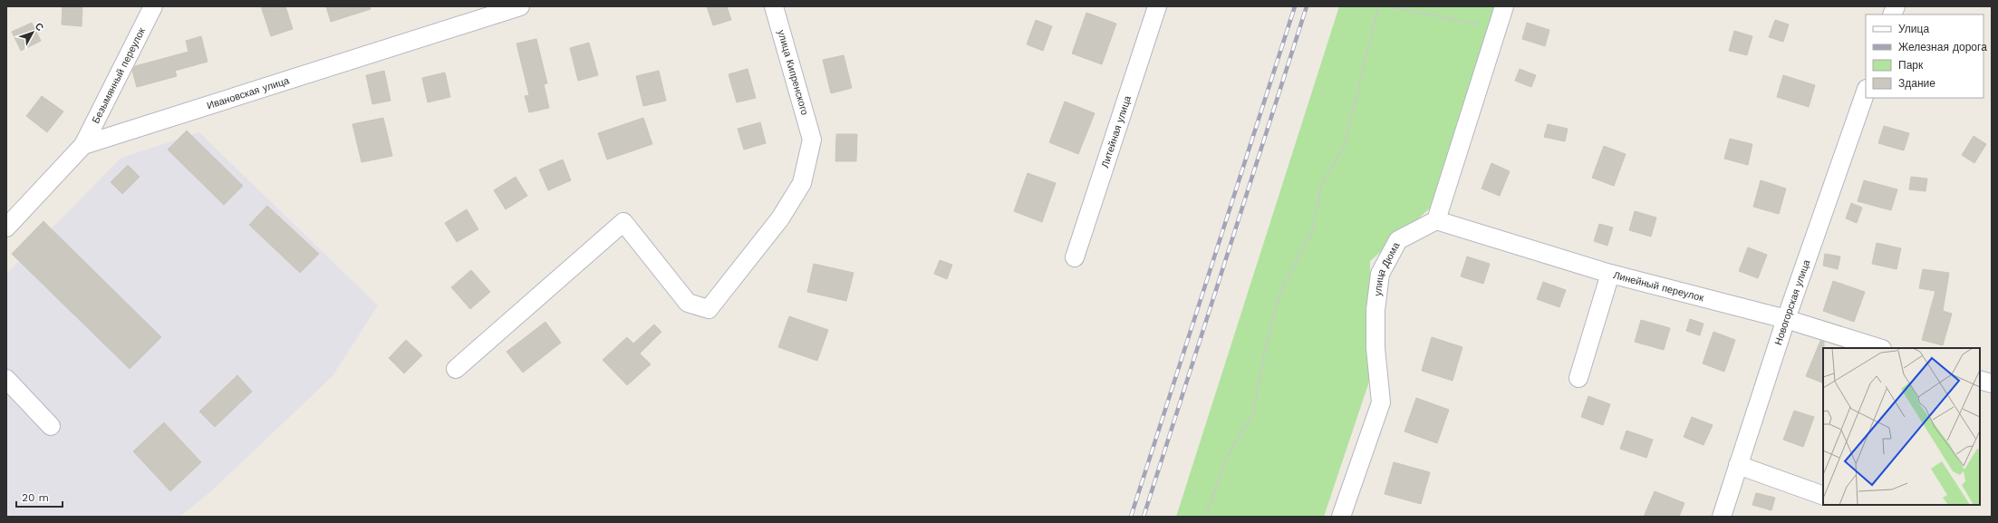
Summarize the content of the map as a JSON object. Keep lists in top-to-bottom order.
{
  "streets": {
    "street": [
      "улица Кипренского",
      "Безымянный переулок",
      "Ивановская улица",
      "Литейная улица",
      "улица Дюма",
      "Линейный переулок",
      "Новогорская улица"
    ]
  },
  "crossings": [
    ["Безымянный переулок", "Ивановская улица"],
    ["улица Дюма", "Линейный переулок"],
    ["Линейный переулок", "Новогорская улица"]
  ],
  "legend": [
    "Улица",
    "Железная дорога",
    "Парк",
    "Здание"
  ],
  "scale_bar": "20 m",
  "north": "top right"
}
